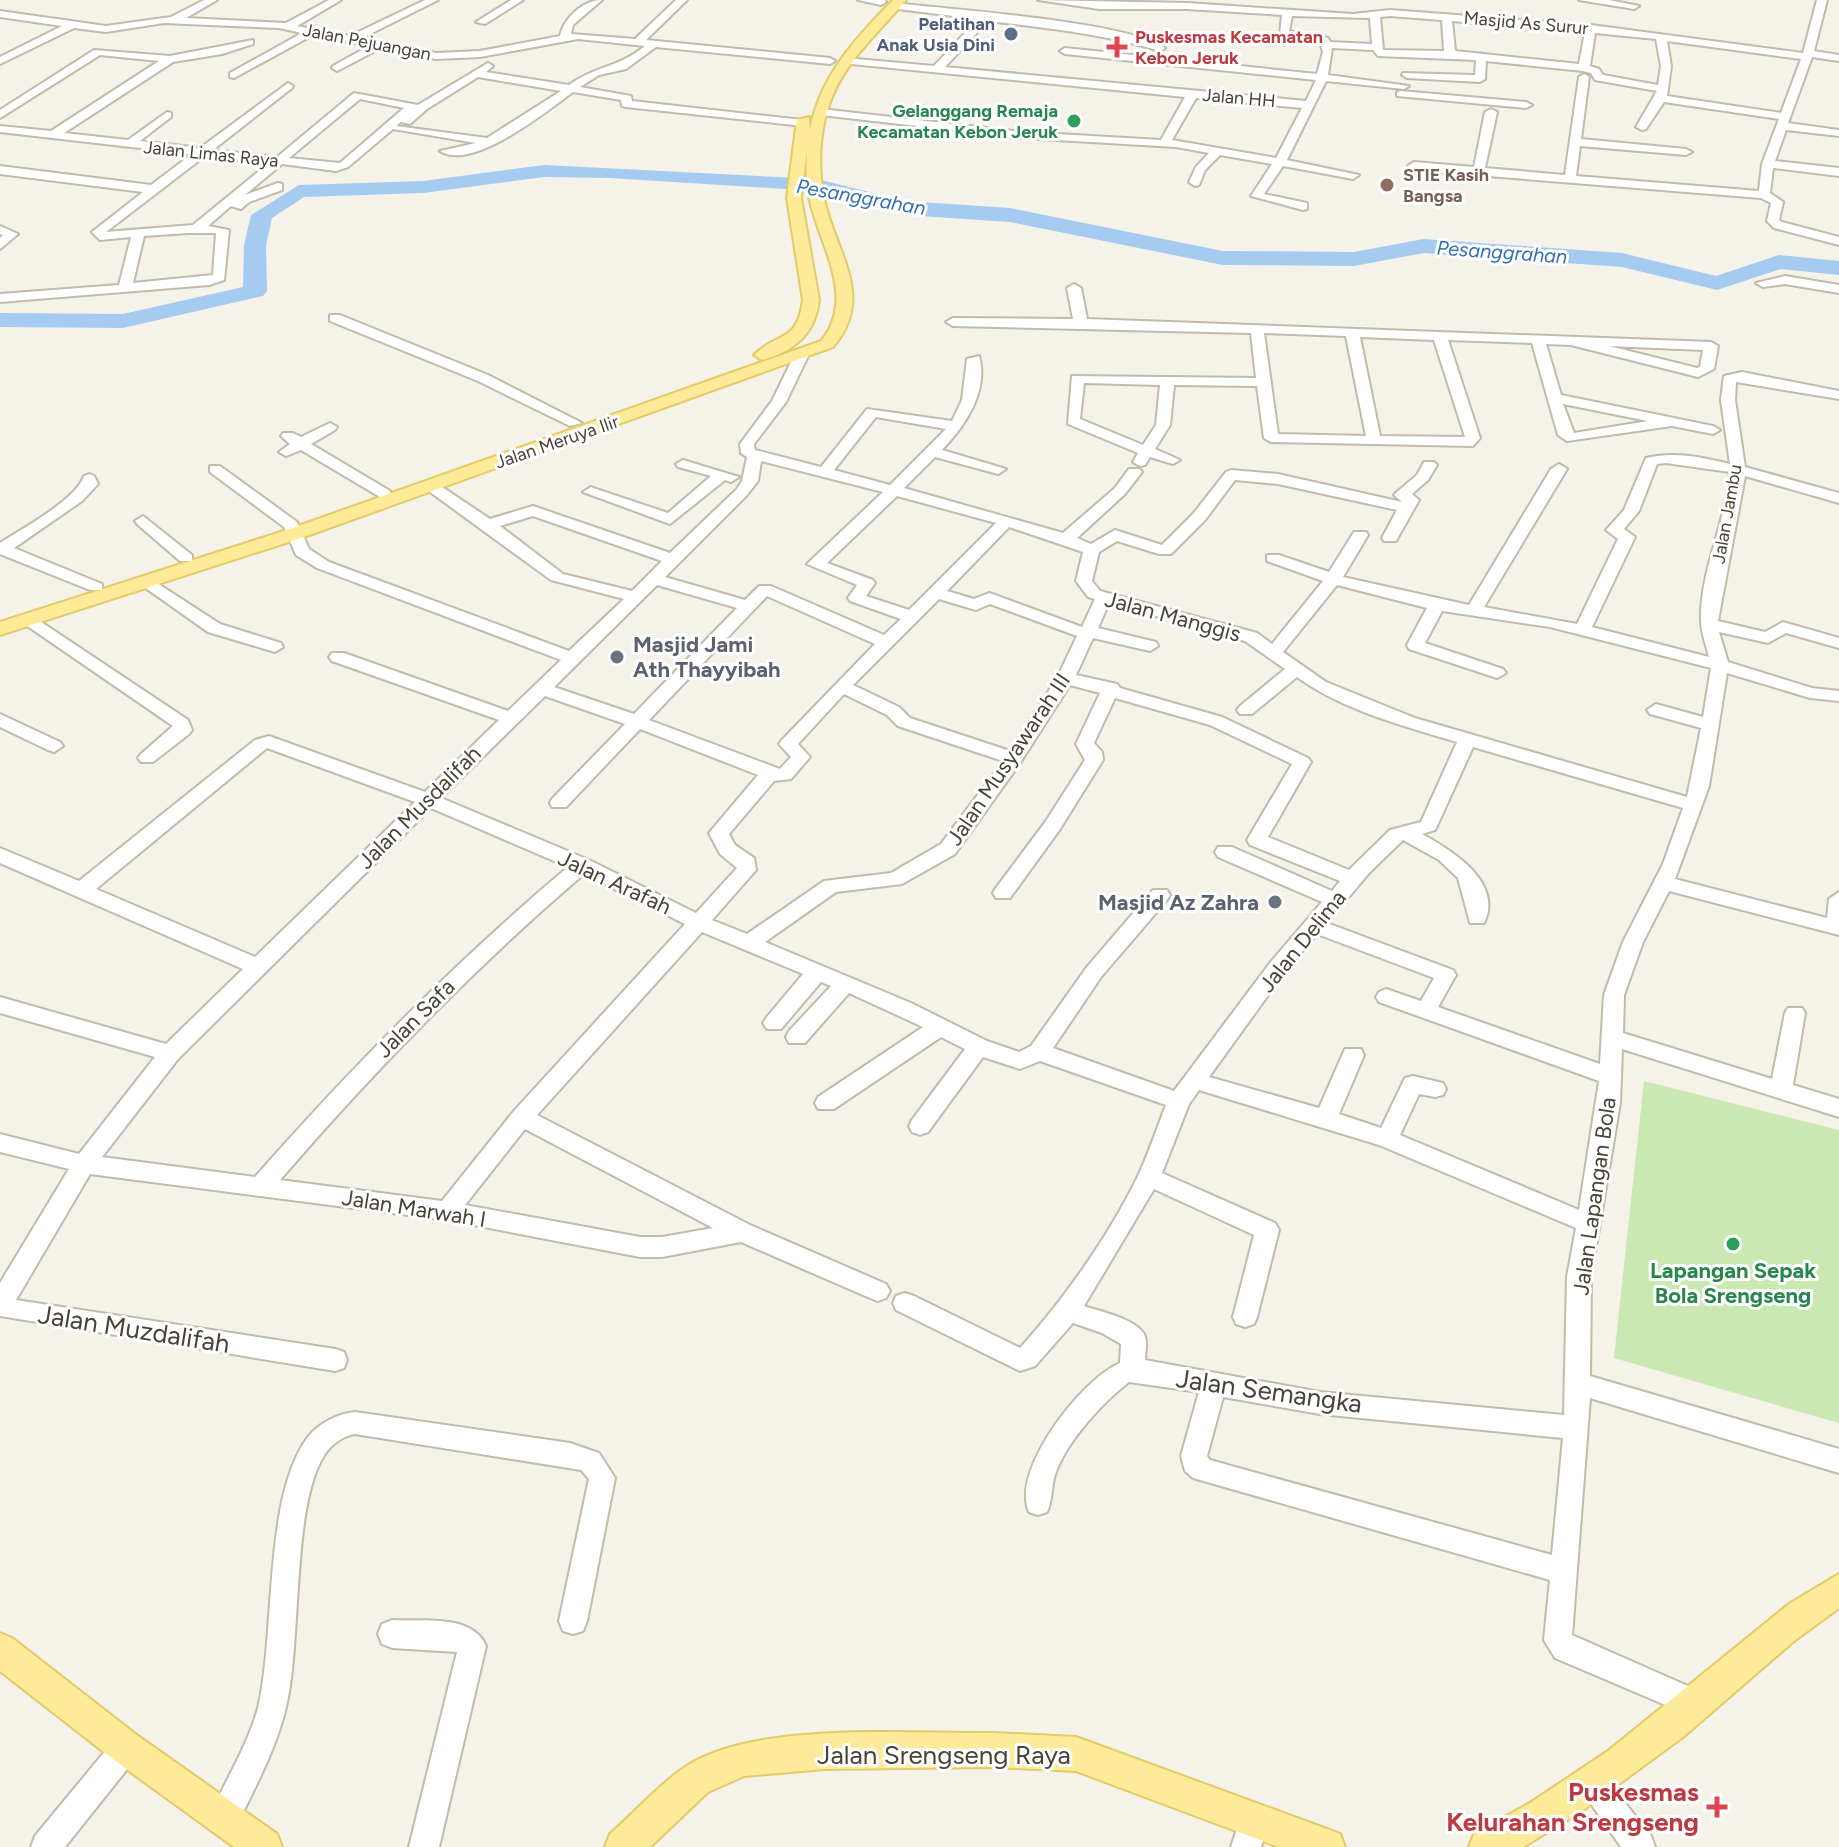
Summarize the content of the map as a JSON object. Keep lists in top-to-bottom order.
{
  "streets": {
    "main road": ["Jalan Meruya Ilir", "Jalan Srengseng Raya"],
    "street": [
      "Masjid As Surur",
      "Jalan Pejuangan",
      "Jalan HH",
      "Jalan Limas Raya",
      "Jalan Jambu",
      "Jalan Manggis",
      "Jalan Musyawarah III",
      "Jalan Musdalifah",
      "Jalan Arafah",
      "Jalan Delima",
      "Jalan Safa",
      "Jalan Lapangan Bola",
      "Jalan Marwah I",
      "Jalan Muzdalifah",
      "Jalan Semangka"
    ]
  },
  "crossings": [
    ["Jalan Pejuangan", "Jalan HH"],
    ["Jalan Pejuangan", "Jalan Meruya Ilir"],
    ["Jalan Jambu", "Jalan Lapangan Bola"],
    ["Jalan Manggis", "Jalan Musyawarah III"],
    ["Jalan Manggis", "Jalan Delima"],
    ["Jalan Manggis", "Jalan Lapangan Bola"],
    ["Jalan Musyawarah III", "Jalan Arafah"],
    ["Jalan Musdalifah", "Jalan Arafah"],
    ["Jalan Musdalifah", "Jalan Marwah I"],
    ["Jalan Musdalifah", "Jalan Muzdalifah"],
    ["Jalan Arafah", "Jalan Delima"],
    ["Jalan Arafah", "Jalan Safa"],
    ["Jalan Safa", "Jalan Marwah I"],
    ["Jalan Lapangan Bola", "Jalan Semangka"],
    ["Jalan Marwah I", "Jalan Muzdalifah"]
  ],
  "water": ["Pesanggrahan"],
  "places": {
    "other": [
      "Pelatihan Anak Usia Dini",
      "Gelanggang Remaja Kecamatan Kebon Jeruk",
      "STIE Kasih Bangsa",
      "Masjid Jami Ath Thayyibah",
      "Masjid Az Zahra",
      "Lapangan Sepak Bola Srengseng"
    ],
    "health": ["Puskesmas Kecamatan Kebon Jeruk", "Puskesmas Kelurahan Srengseng"]
  }
}
